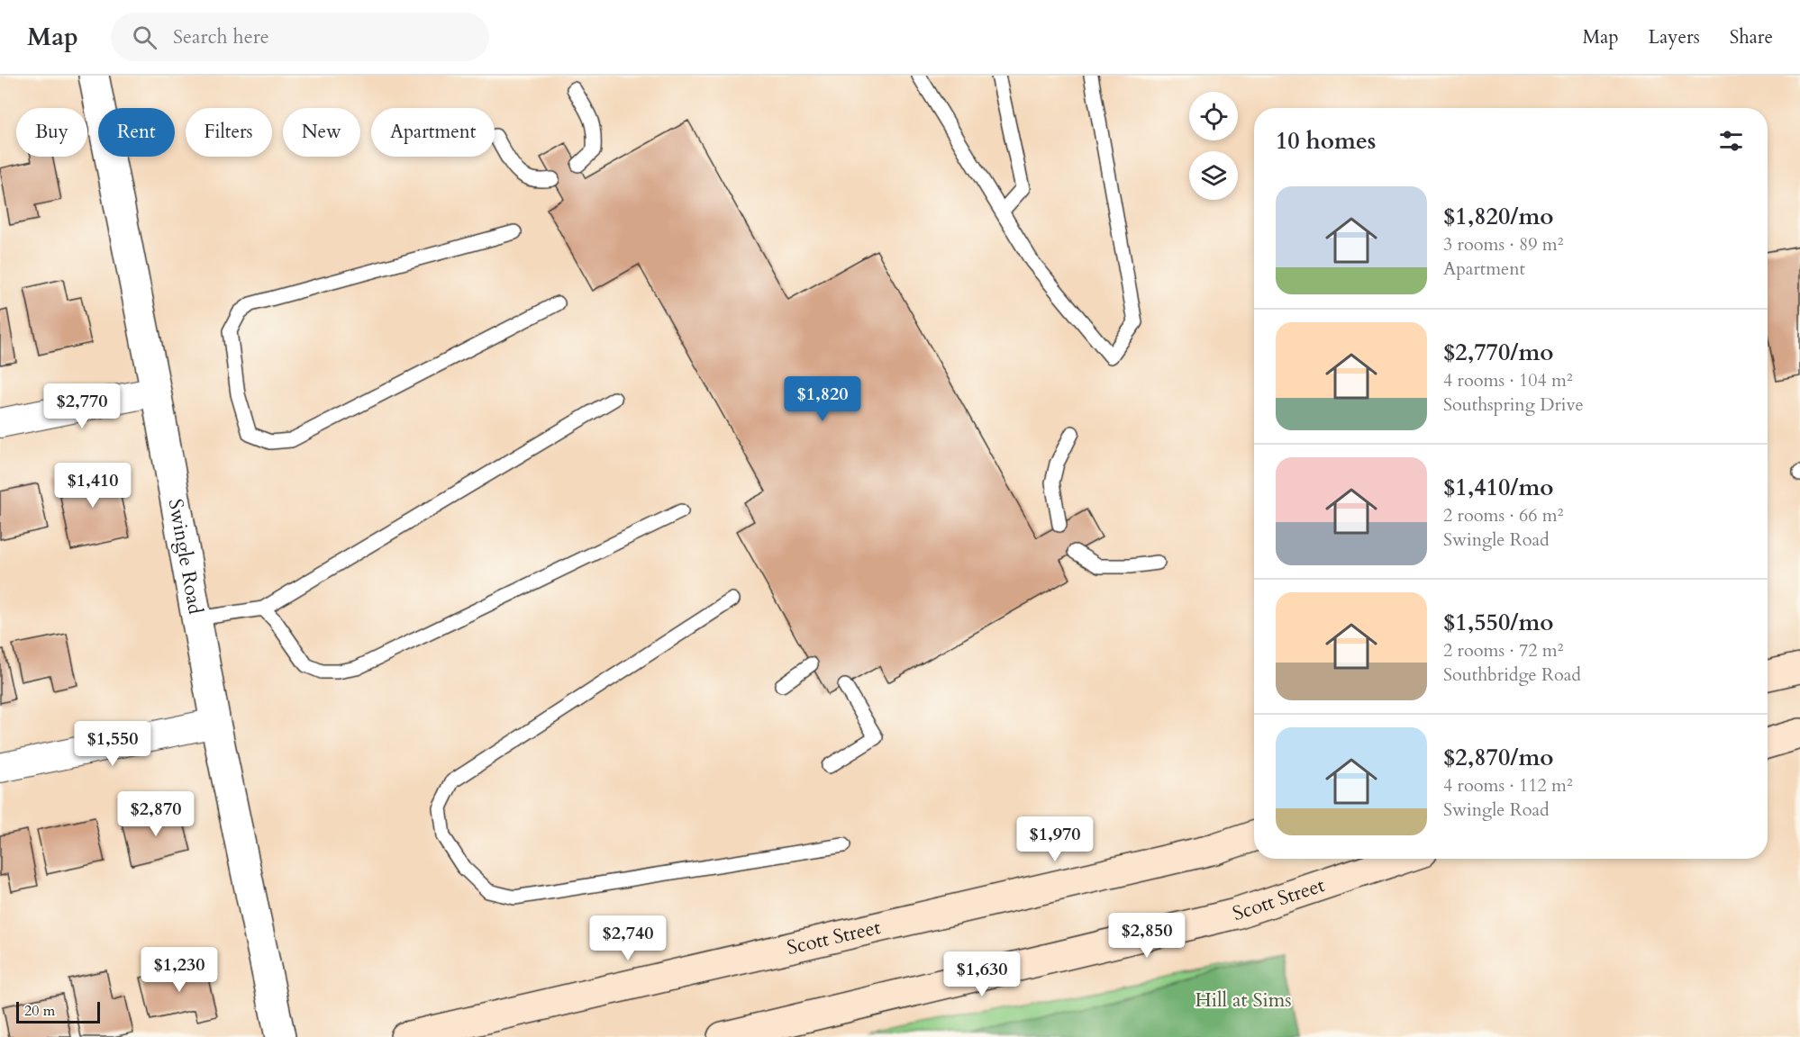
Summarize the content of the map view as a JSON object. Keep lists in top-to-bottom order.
{
  "streets": {
    "main road": ["Scott Street"],
    "street": ["Swingle Road"]
  },
  "parks": ["Hill at Sims"],
  "scale_bar": "20 m",
  "page": {
    "header": "Map",
    "search": "Search here",
    "nav": ["Map", "Layers", "Share"],
    "chip": [
      "Buy",
      "Rent",
      "Filters",
      "New",
      "Apartment"
    ],
    "heading": "10 homes",
    "list": [
      {
        "name": "$1,820/mo",
        "note": "3 rooms · 89 m² · Apartment"
      },
      {
        "name": "$2,770/mo",
        "note": "4 rooms · 104 m² · Southspring Drive"
      },
      {
        "name": "$1,410/mo",
        "note": "2 rooms · 66 m² · Swingle Road"
      },
      {
        "name": "$1,550/mo",
        "note": "2 rooms · 72 m² · Southbridge Road"
      },
      {
        "name": "$2,870/mo",
        "note": "4 rooms · 112 m² · Swingle Road"
      }
    ],
    "price": [
      "$1,820",
      "$2,770",
      "$1,410",
      "$1,550",
      "$2,870",
      "$1,970",
      "$2,850",
      "$2,740",
      "$1,230",
      "$1,630"
    ],
    "scale": "20 m"
  }
}
